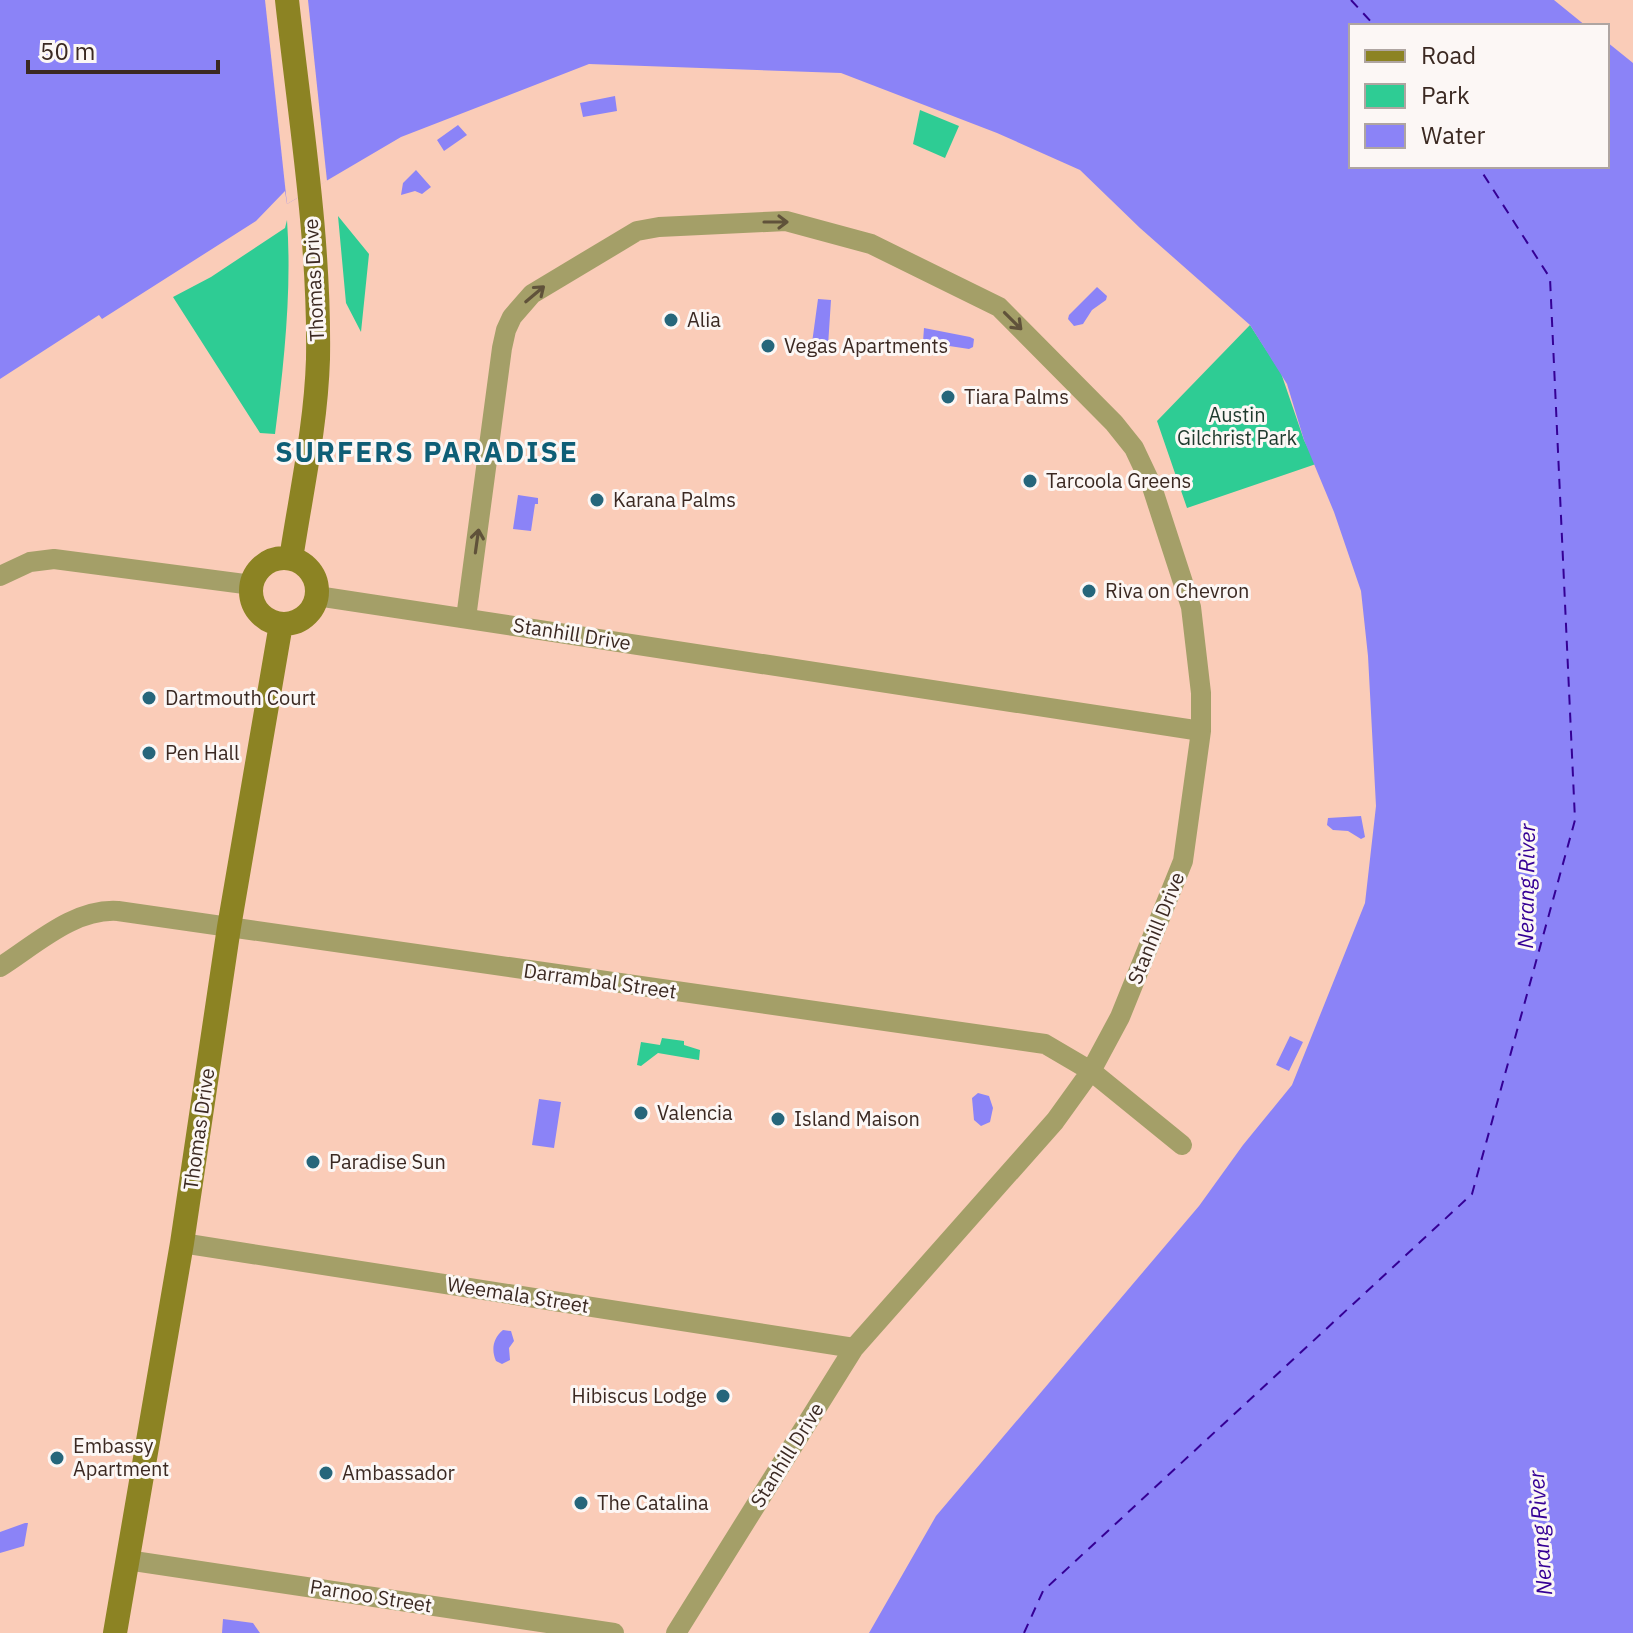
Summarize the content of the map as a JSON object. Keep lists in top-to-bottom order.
{
  "streets": {
    "main road": ["Thomas Drive"],
    "street": [
      "Stanhill Drive",
      "Darrambal Street",
      "Weemala Street",
      "Parnoo Street"
    ]
  },
  "crossings": [
    ["Thomas Drive", "Stanhill Drive"],
    ["Thomas Drive", "Darrambal Street"],
    ["Thomas Drive", "Weemala Street"],
    ["Thomas Drive", "Parnoo Street"],
    ["Stanhill Drive", "Darrambal Street"],
    ["Stanhill Drive", "Weemala Street"]
  ],
  "districts": ["SURFERS PARADISE"],
  "water": ["Nerang River"],
  "parks": ["Austin Gilchrist Park"],
  "places": [
    "Alia",
    "Vegas Apartments",
    "Tiara Palms",
    "Tarcoola Greens",
    "Karana Palms",
    "Riva on Chevron",
    "Dartmouth Court",
    "Pen Hall",
    "Valencia",
    "Island Maison",
    "Paradise Sun",
    "Hibiscus Lodge",
    "Embassy Apartment",
    "Ambassador",
    "The Catalina"
  ],
  "legend": ["Road", "Park", "Water"],
  "scale_bar": "50 m"
}
